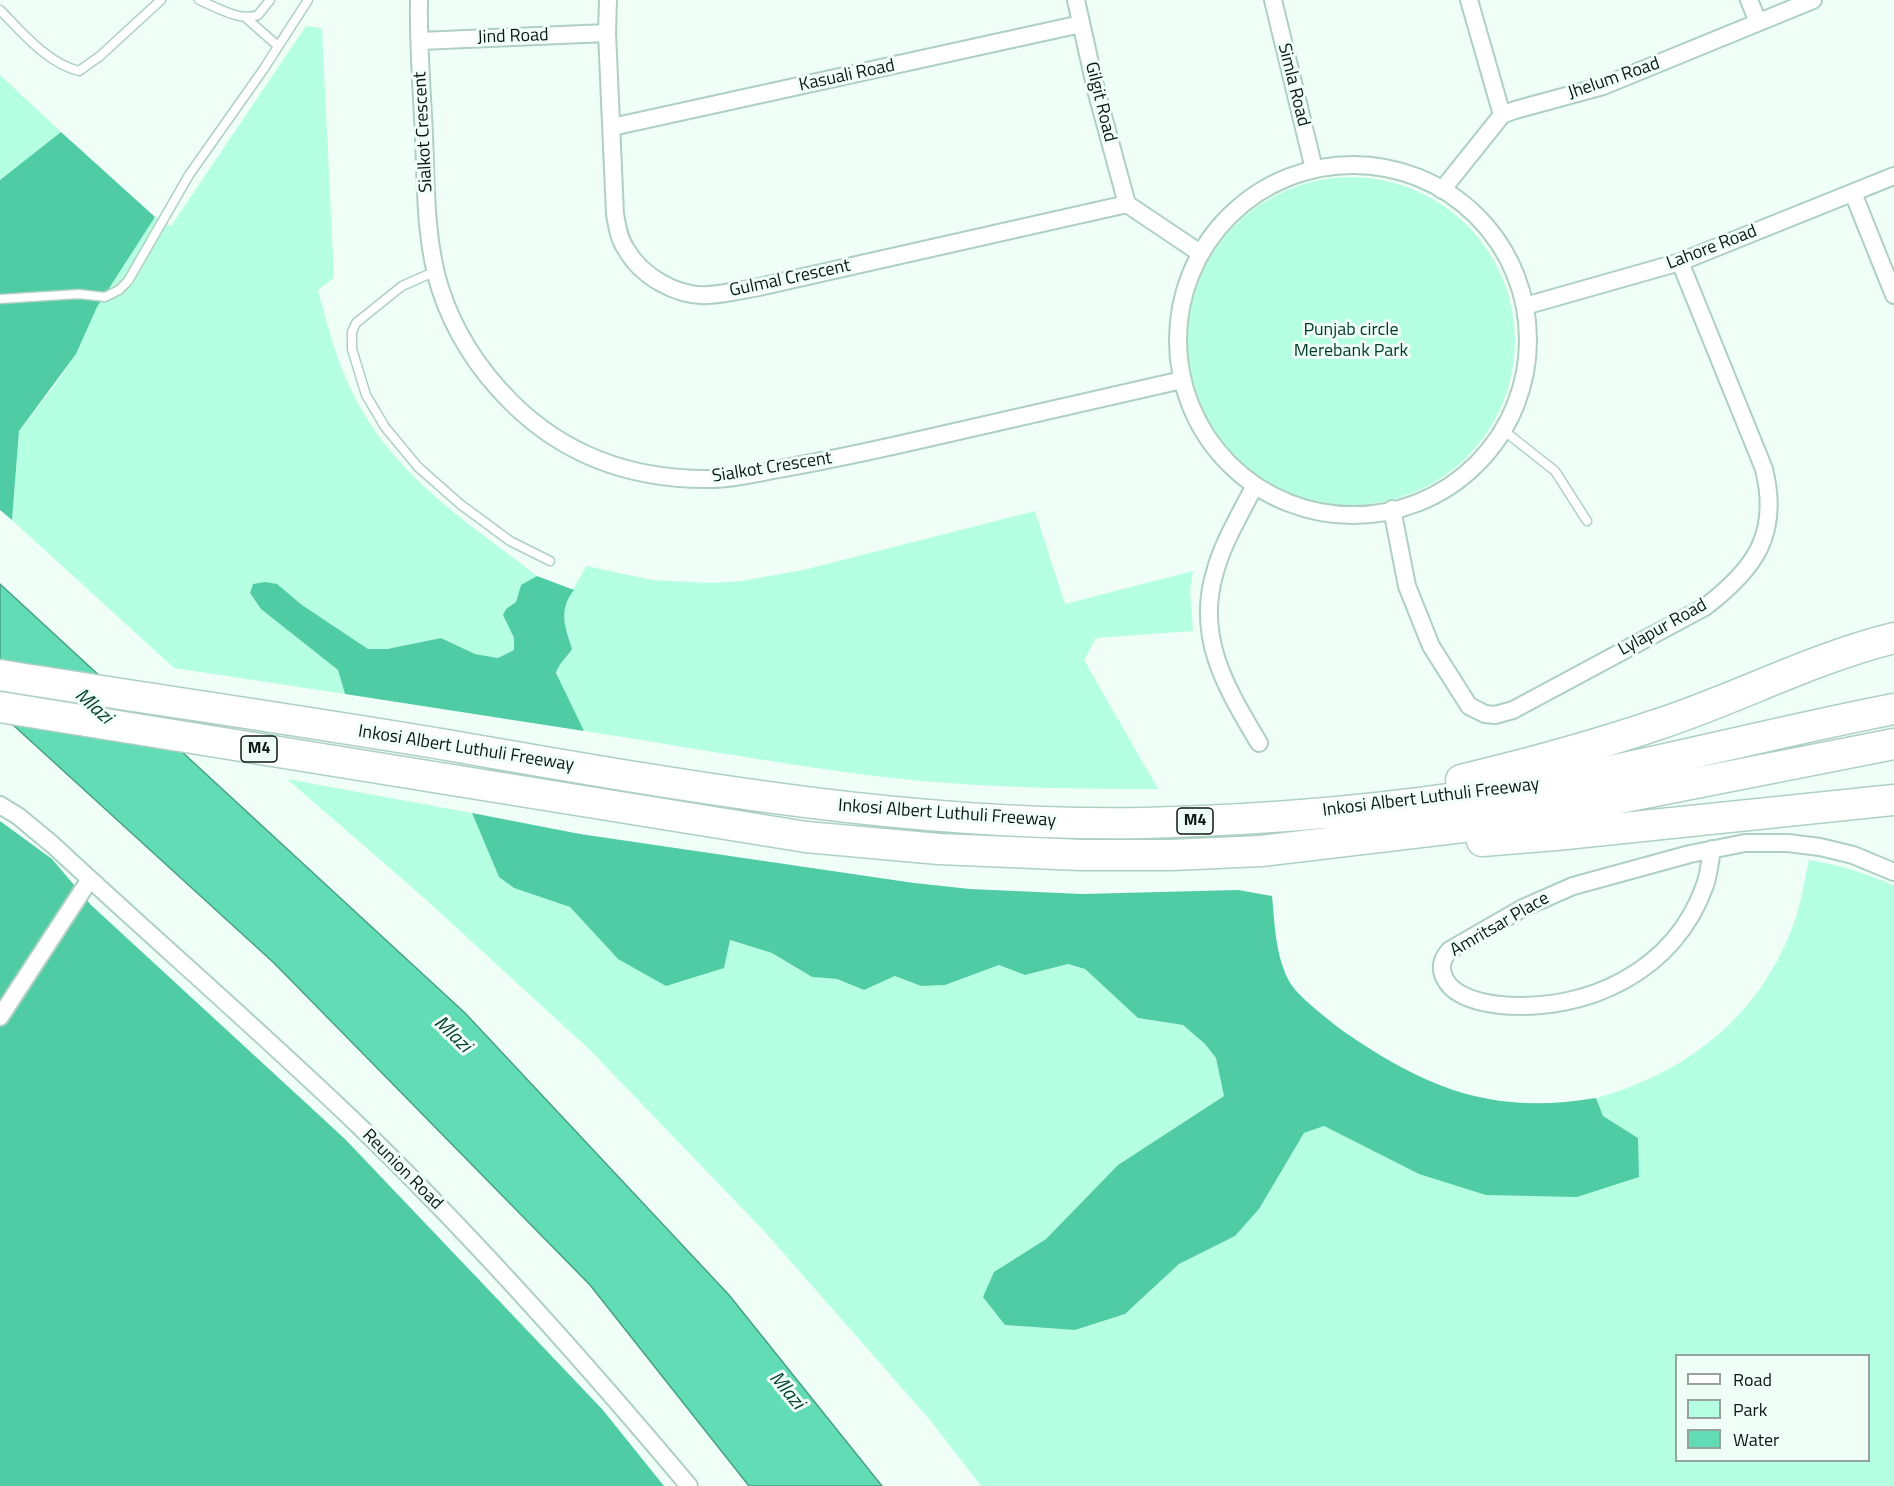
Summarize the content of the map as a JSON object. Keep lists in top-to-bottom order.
{
  "streets": {
    "highway": ["M4", "Inkosi Albert Luthuli Freeway"],
    "street": [
      "Jind Road",
      "Kasuali Road",
      "Jhelum Road",
      "Simla Road",
      "Gilgit Road",
      "Sialkot Crescent",
      "Lahore Road",
      "Gulmal Crescent",
      "Lylapur Road",
      "Amritsar Place",
      "Reunion Road"
    ]
  },
  "crossings": [
    ["Jind Road", "Sialkot Crescent"],
    ["Jind Road", "Gulmal Crescent"],
    ["Kasuali Road", "Gilgit Road"],
    ["Kasuali Road", "Gulmal Crescent"],
    ["Gilgit Road", "Gulmal Crescent"],
    ["Lahore Road", "Lylapur Road"]
  ],
  "water": ["Mlazi"],
  "parks": ["Punjab circle Merebank Park"],
  "legend": ["Road", "Park", "Water"]
}
